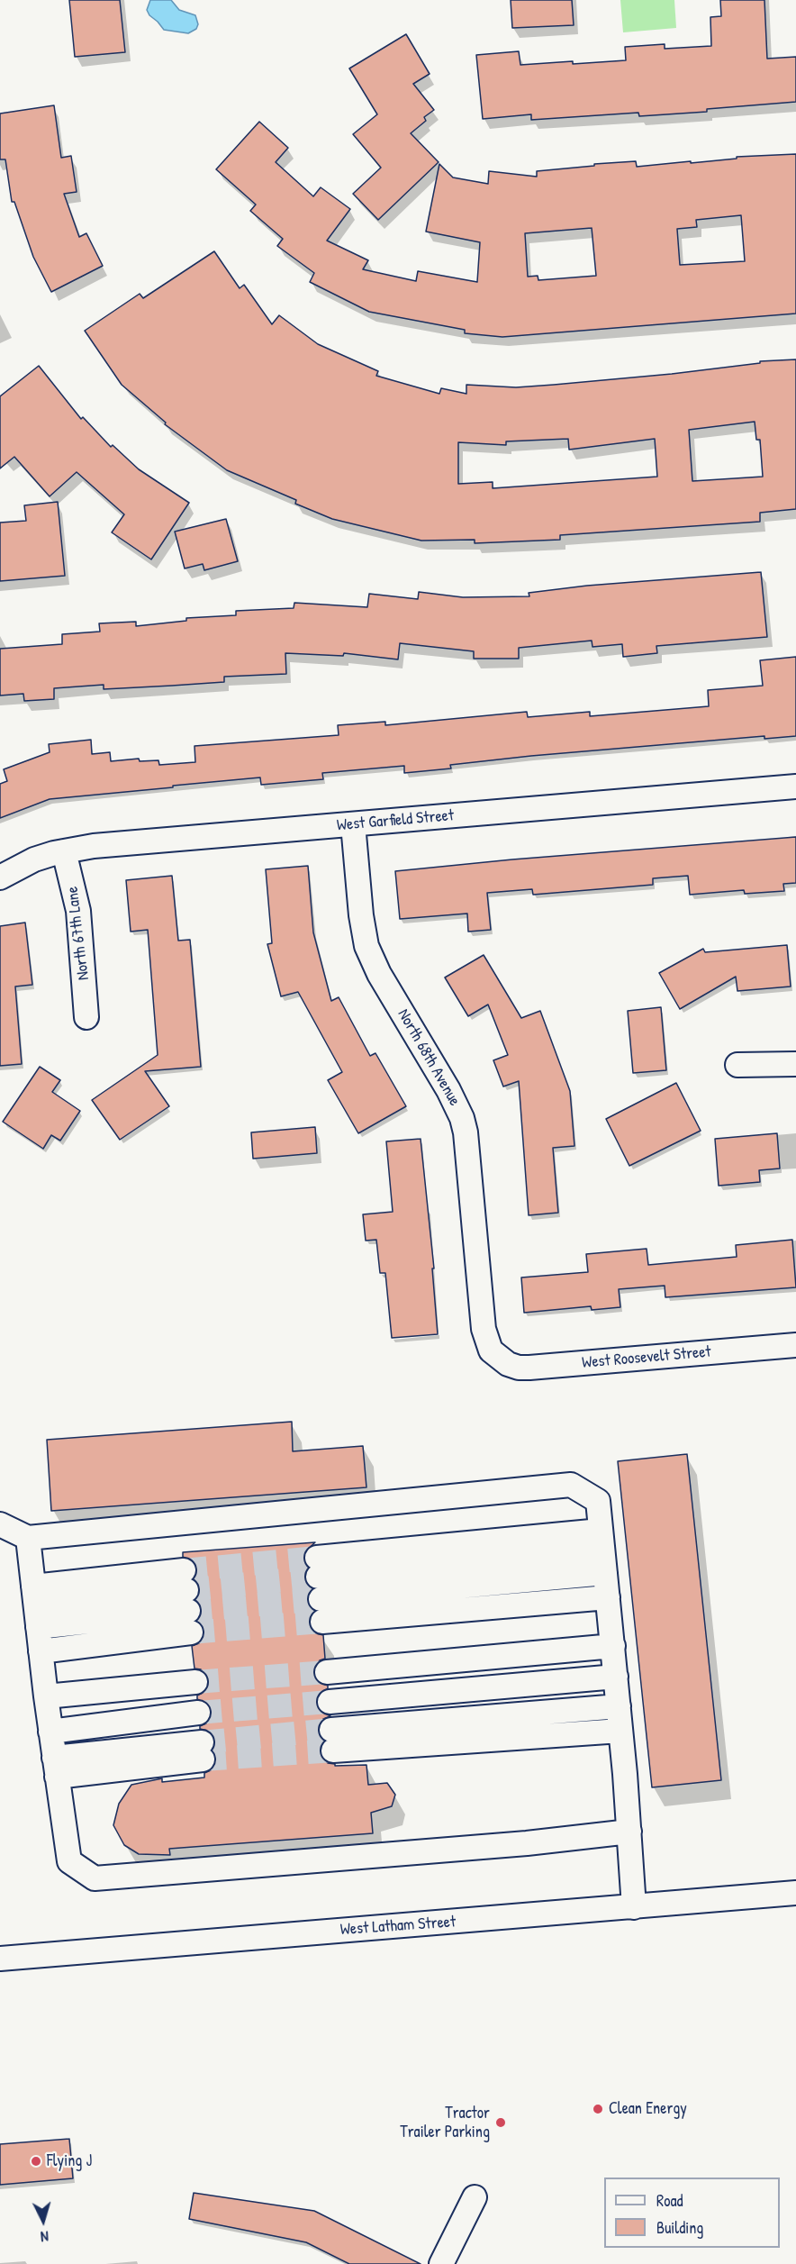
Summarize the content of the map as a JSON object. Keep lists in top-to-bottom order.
{
  "streets": {
    "street": [
      "West Garfield Street",
      "North 67th Lane",
      "North 68th Avenue",
      "West Roosevelt Street",
      "West Latham Street"
    ]
  },
  "crossings": [
    ["West Garfield Street", "North 67th Lane"],
    ["West Garfield Street", "North 68th Avenue"],
    ["North 68th Avenue", "West Roosevelt Street"]
  ],
  "places": ["Clean Energy", "Tractor Trailer Parking", "Flying J"],
  "legend": ["Road", "Building"],
  "north": "bottom"
}
